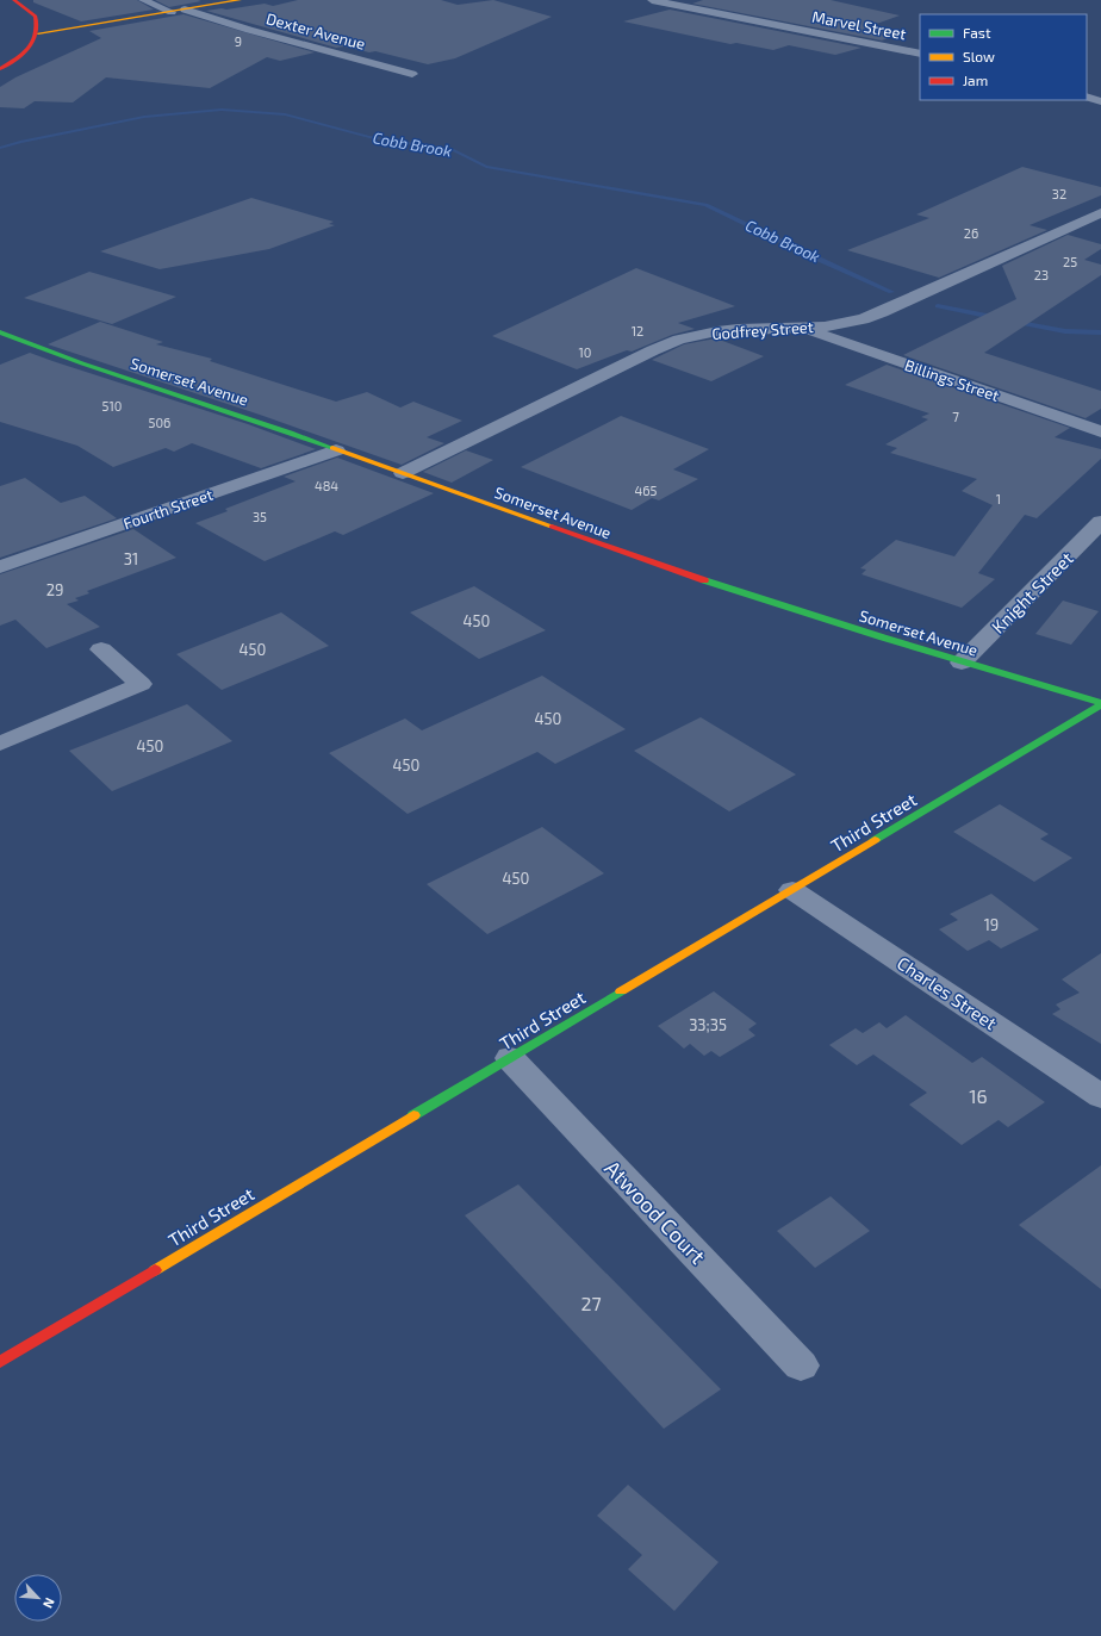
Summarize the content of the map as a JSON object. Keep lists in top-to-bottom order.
{
  "streets": {
    "main road": ["Somerset Avenue", "Third Street"],
    "street": [
      "Marvel Street",
      "Dexter Avenue",
      "Godfrey Street",
      "Billings Street",
      "Fourth Street",
      "Knight Street",
      "Charles Street",
      "Atwood Court"
    ]
  },
  "crossings": [
    ["Godfrey Street", "Billings Street"],
    ["Godfrey Street", "Somerset Avenue"],
    ["Somerset Avenue", "Fourth Street"],
    ["Somerset Avenue", "Knight Street"],
    ["Somerset Avenue", "Third Street"],
    ["Third Street", "Charles Street"],
    ["Third Street", "Atwood Court"]
  ],
  "water": ["Cobb Brook"],
  "house_numbers": [
    "9",
    "32",
    "26",
    "25",
    "23",
    "12",
    "10",
    "510",
    "7",
    "506",
    "484",
    "465",
    "1",
    "35",
    "31",
    "29",
    "450",
    "450",
    "450",
    "450",
    "450",
    "450",
    "19",
    "33;35",
    "16",
    "27"
  ],
  "legend": ["Fast", "Slow", "Jam"],
  "north": "bottom right"
}
